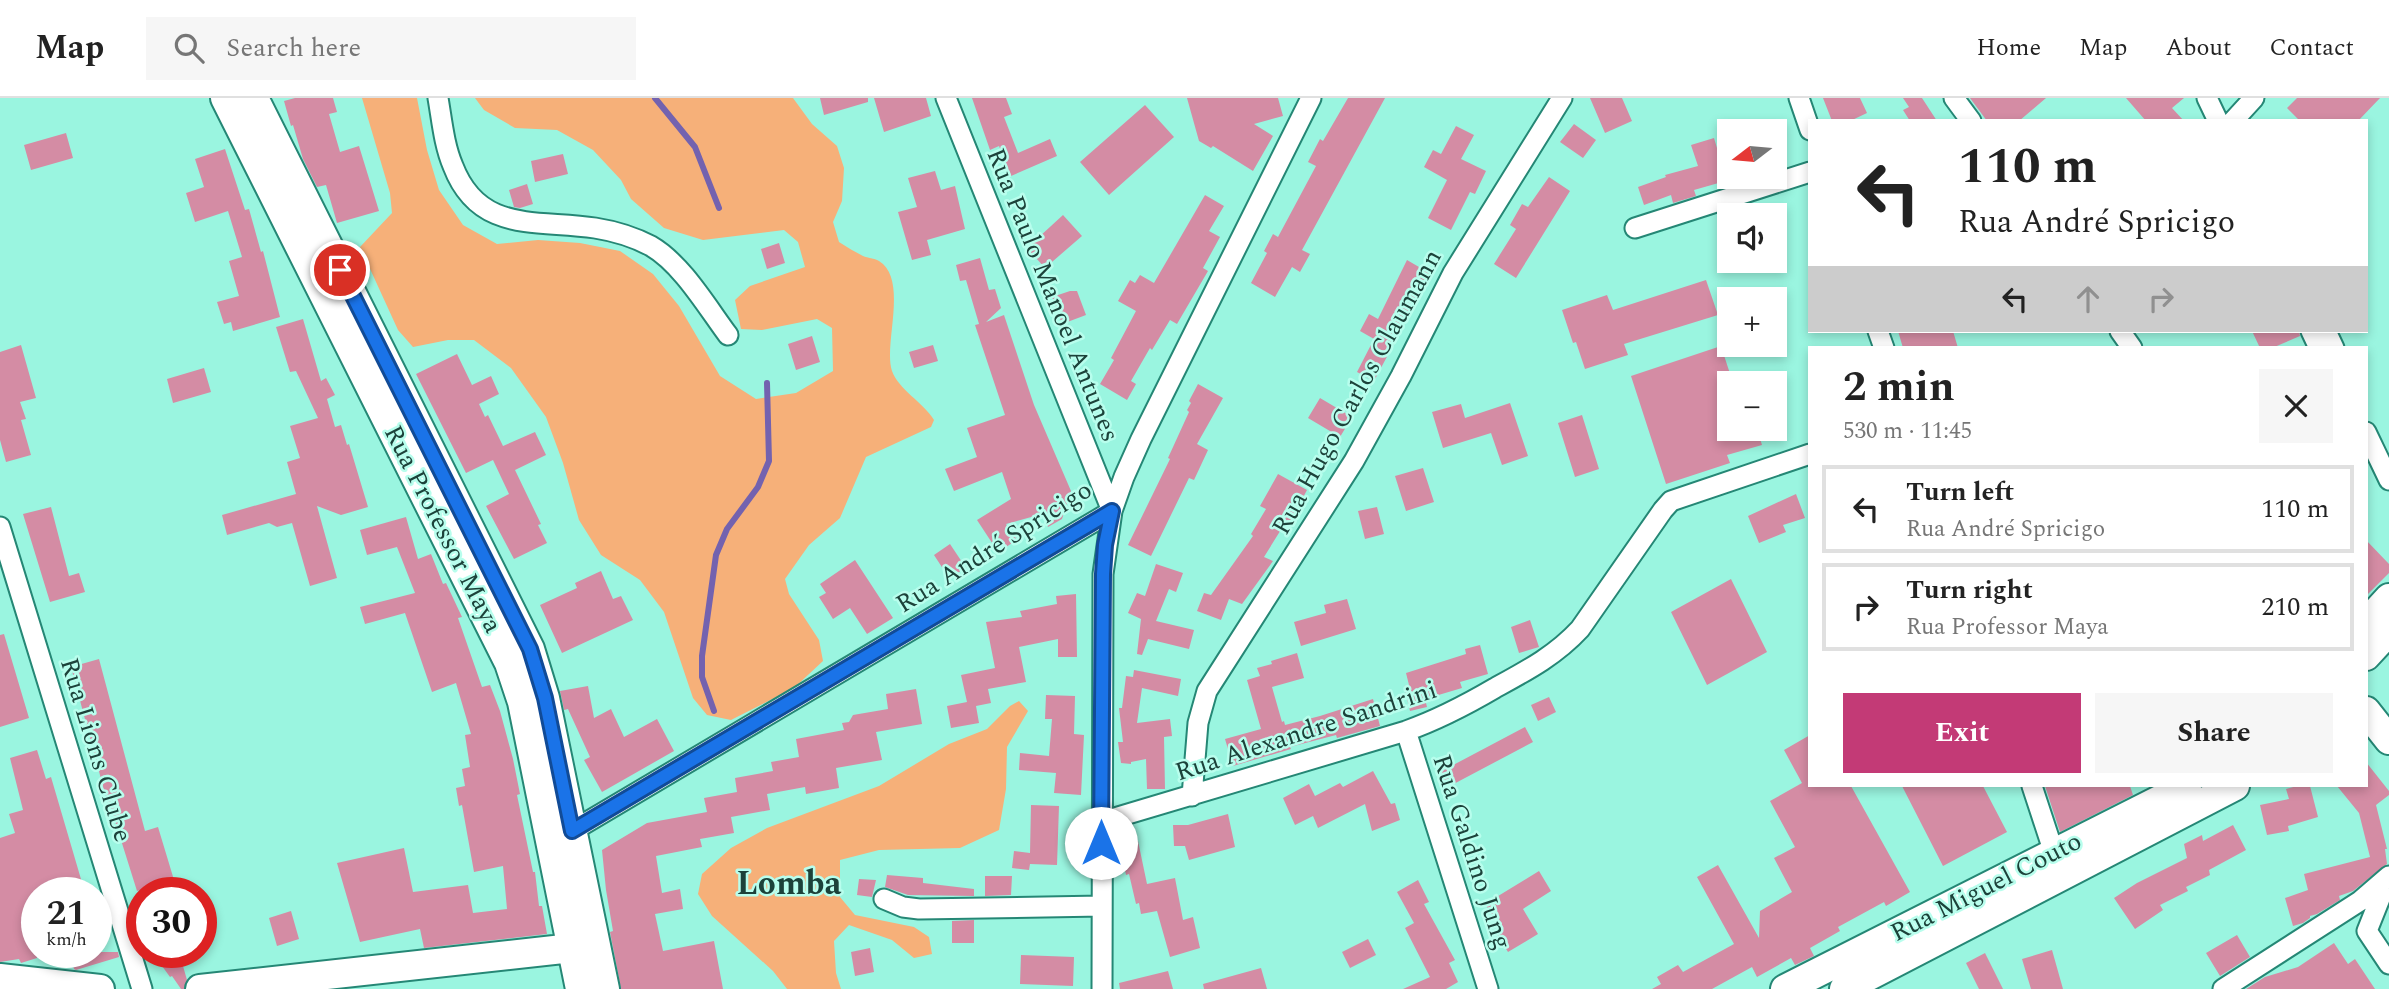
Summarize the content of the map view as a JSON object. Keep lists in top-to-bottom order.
{
  "streets": {
    "street": [
      "Rua Paulo Manoel Antunes",
      "Rua Hugo Carlos Claumann",
      "Rua Professor Maya",
      "Rua André Spricigo",
      "Rua Alexandre Sandrini",
      "Rua Lions Clube",
      "Rua Galdino Jung",
      "Rua Miguel Couto"
    ]
  },
  "crossings": [
    ["Rua Paulo Manoel Antunes", "Rua André Spricigo"],
    ["Rua Hugo Carlos Claumann", "Rua Alexandre Sandrini"],
    ["Rua Professor Maya", "Rua André Spricigo"],
    ["Rua Alexandre Sandrini", "Rua Galdino Jung"]
  ],
  "districts": ["Lomba"],
  "north": "left",
  "page": {
    "header": "Map",
    "search": "Search here",
    "nav": [
      "Home",
      "Map",
      "About",
      "Contact"
    ],
    "map_buttons": ["+", "−"],
    "turn": ["110 m", "Rua André Spricigo"],
    "heading": ["2 min", "530 m · 11:45"],
    "list": [
      {
        "name": "Turn left",
        "note": "Rua André Spricigo",
        "value": "110 m"
      },
      {
        "name": "Turn right",
        "note": "Rua Professor Maya",
        "value": "210 m"
      }
    ],
    "buttons": ["Exit", "Share"],
    "speed": "21 km/h",
    "limit": "30"
  }
}
